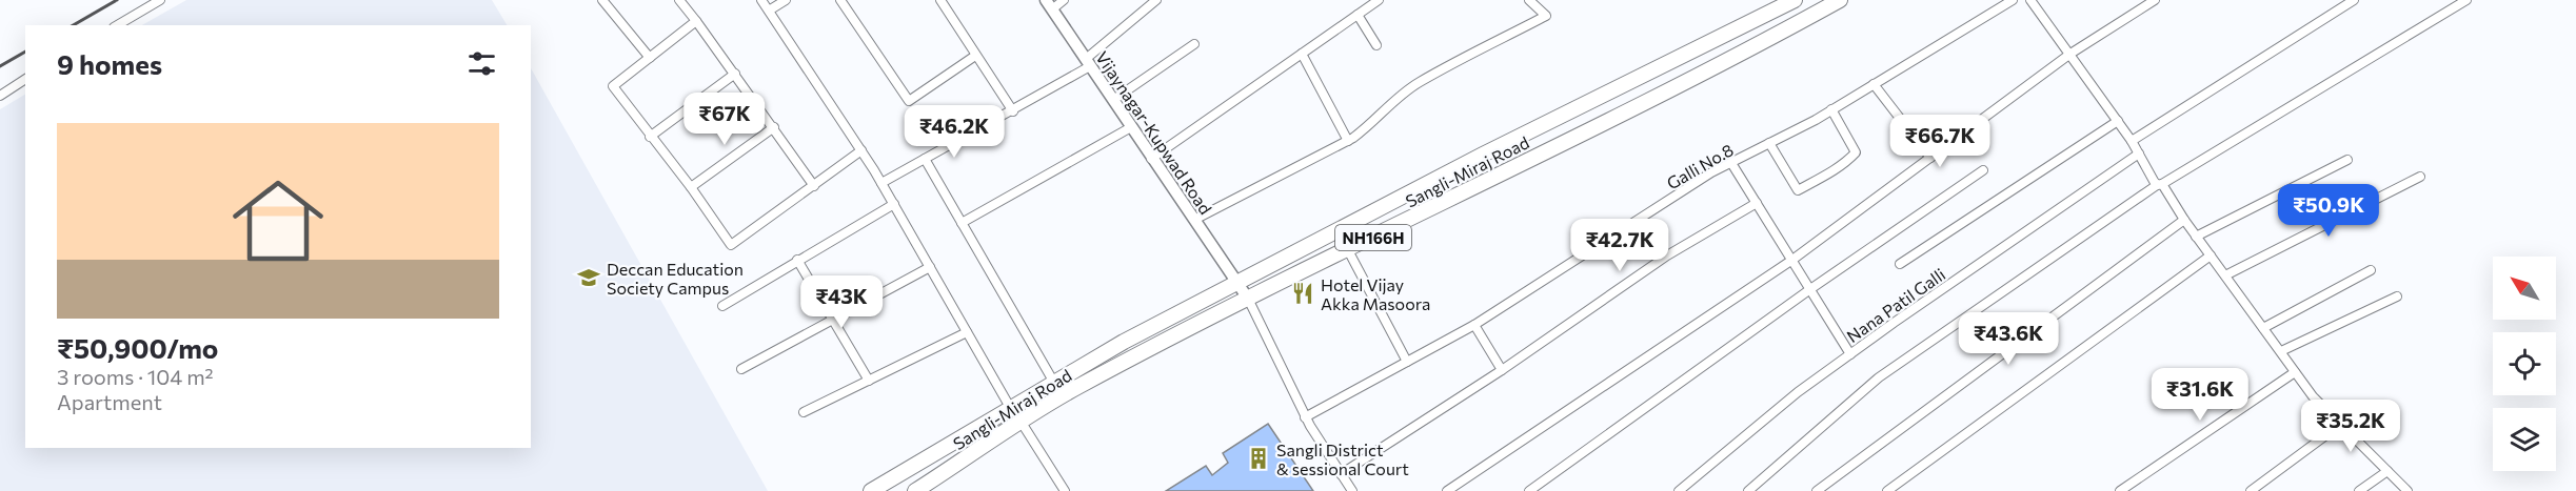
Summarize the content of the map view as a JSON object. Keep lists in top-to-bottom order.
{
  "streets": {
    "highway": ["Sangli-Miraj Road", "NH166H"],
    "street": ["Vijaynagar-Kupwad Road", "Galli No.8", "Nana Patil Galli"]
  },
  "crossings": [
    ["Vijaynagar-Kupwad Road", "Sangli-Miraj Road"]
  ],
  "places": {
    "school or university": ["Deccan Education Society Campus"],
    "restaurant": ["Hotel Vijay Akka Masoora"],
    "building": ["Sangli District & sessional Court"]
  },
  "north": "top left",
  "page": {
    "heading": "9 homes",
    "price": [
      "₹67K",
      "₹46.2K",
      "₹66.7K",
      "₹50.9K",
      "₹42.7K",
      "₹43K",
      "₹43.6K",
      "₹31.6K",
      "₹35.2K"
    ],
    "list": [
      {
        "name": "₹50,900/mo",
        "note": "3 rooms · 104 m² · Apartment"
      }
    ]
  }
}
